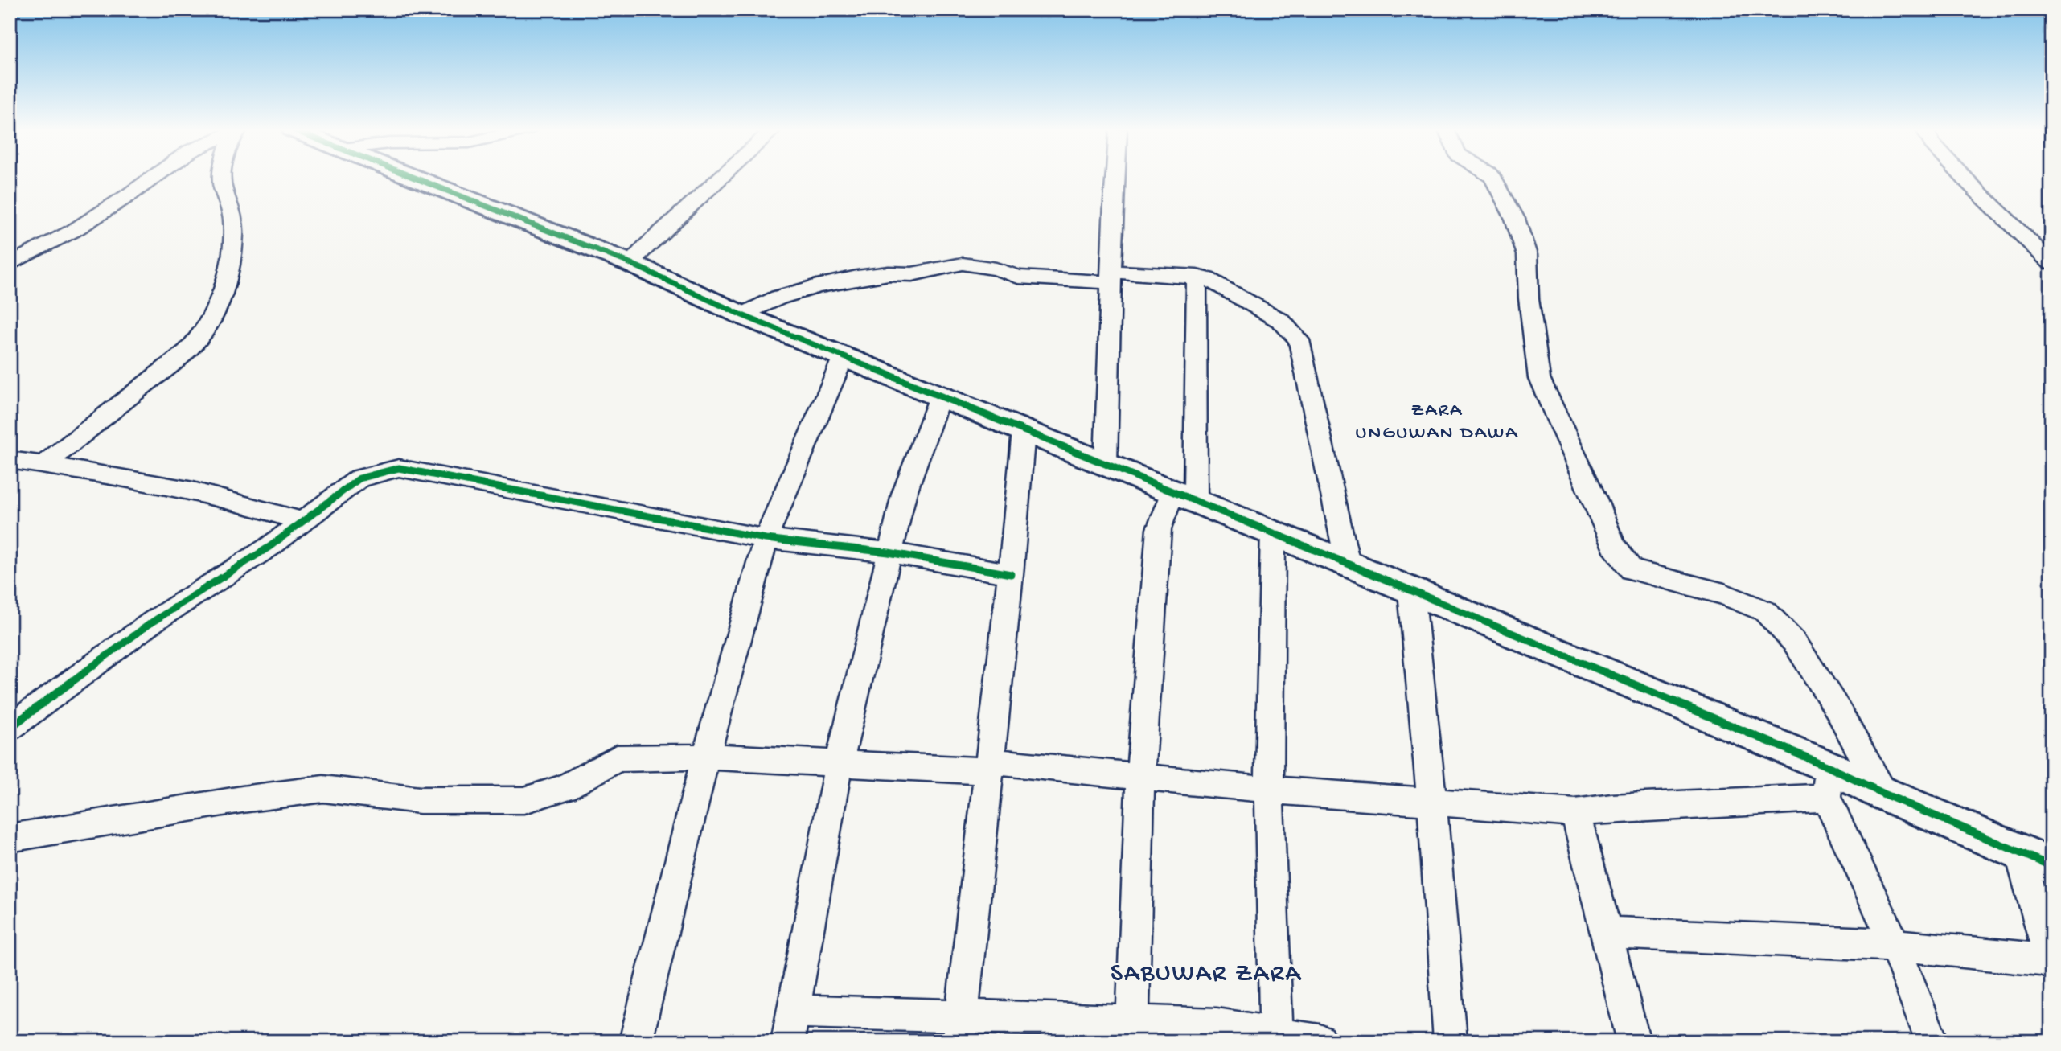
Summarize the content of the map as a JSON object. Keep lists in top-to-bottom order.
{
  "districts": ["ZARA UNGUWAN DAWA", "SABUWAR ZARA"]
}
